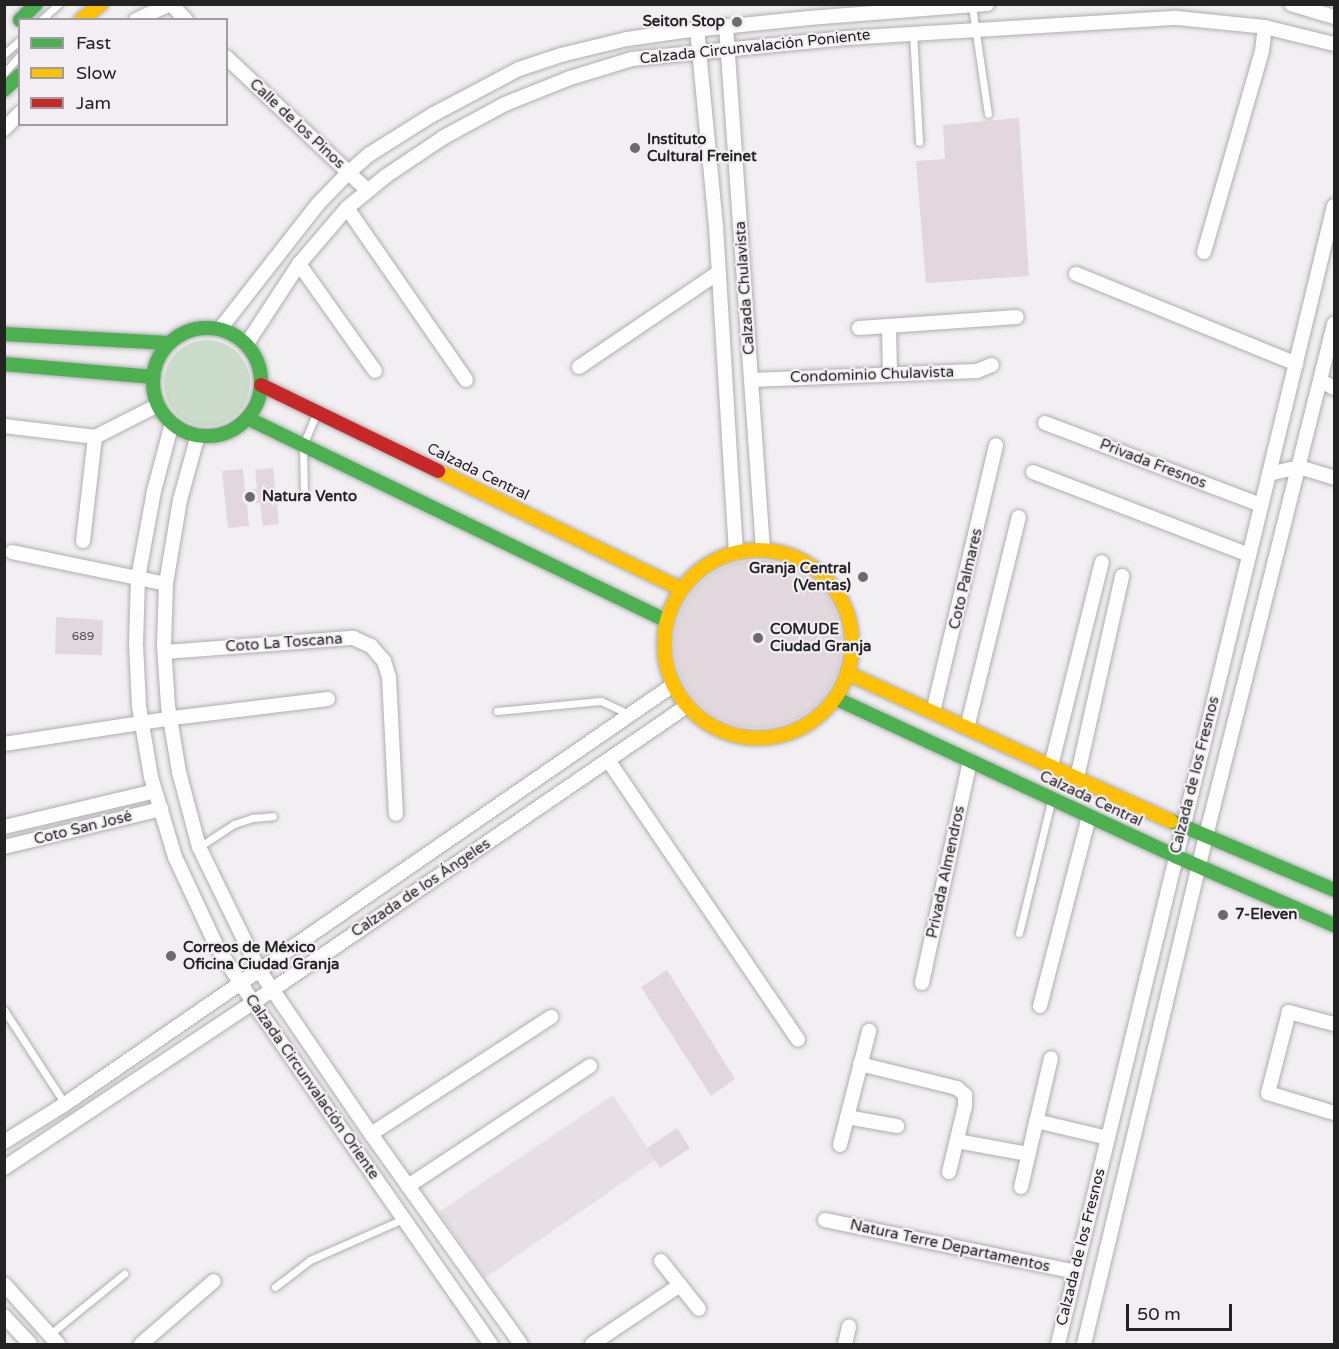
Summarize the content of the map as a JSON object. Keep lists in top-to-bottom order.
{
  "streets": {
    "main road": ["Calzada Central"],
    "street": [
      "Calzada Circunvalación Poniente",
      "Calle de los Pinos",
      "Calzada Chulavista",
      "Condominio Chulavista",
      "Privada Fresnos",
      "Coto Palmares",
      "Coto La Toscana",
      "Calzada de los Fresnos",
      "Coto San José",
      "Privada Almendros",
      "Calzada de los Ángeles",
      "Calzada Circunvalación Oriente",
      "Natura Terre Departamentos"
    ]
  },
  "crossings": [
    ["Calzada Circunvalación Poniente", "Calle de los Pinos"],
    ["Calzada Circunvalación Poniente", "Calzada Chulavista"],
    ["Calzada Circunvalación Poniente", "Calzada Central"],
    ["Calzada Circunvalación Poniente", "Calzada Circunvalación Oriente"],
    ["Calzada Chulavista", "Condominio Chulavista"],
    ["Calzada Chulavista", "Calzada Central"],
    ["Calzada Chulavista", "Calzada de los Ángeles"],
    ["Privada Fresnos", "Calzada de los Fresnos"],
    ["Calzada Central", "Coto Palmares"],
    ["Calzada Central", "Calzada de los Fresnos"],
    ["Calzada Central", "Privada Almendros"],
    ["Calzada Central", "Calzada de los Ángeles"],
    ["Calzada Central", "Calzada Circunvalación Oriente"],
    ["Coto La Toscana", "Calzada Circunvalación Oriente"],
    ["Calzada de los Fresnos", "Natura Terre Departamentos"],
    ["Coto San José", "Calzada Circunvalación Oriente"],
    ["Calzada de los Ángeles", "Calzada Circunvalación Oriente"]
  ],
  "places": [
    "Seiton Stop",
    "Instituto Cultural Freinet",
    "Natura Vento",
    "Granja Central (Ventas)",
    "COMUDE Ciudad Granja",
    "7-Eleven",
    "Correos de México Oficina Ciudad Granja"
  ],
  "house_numbers": ["689"],
  "legend": ["Fast", "Slow", "Jam"],
  "scale_bar": "50 m"
}
